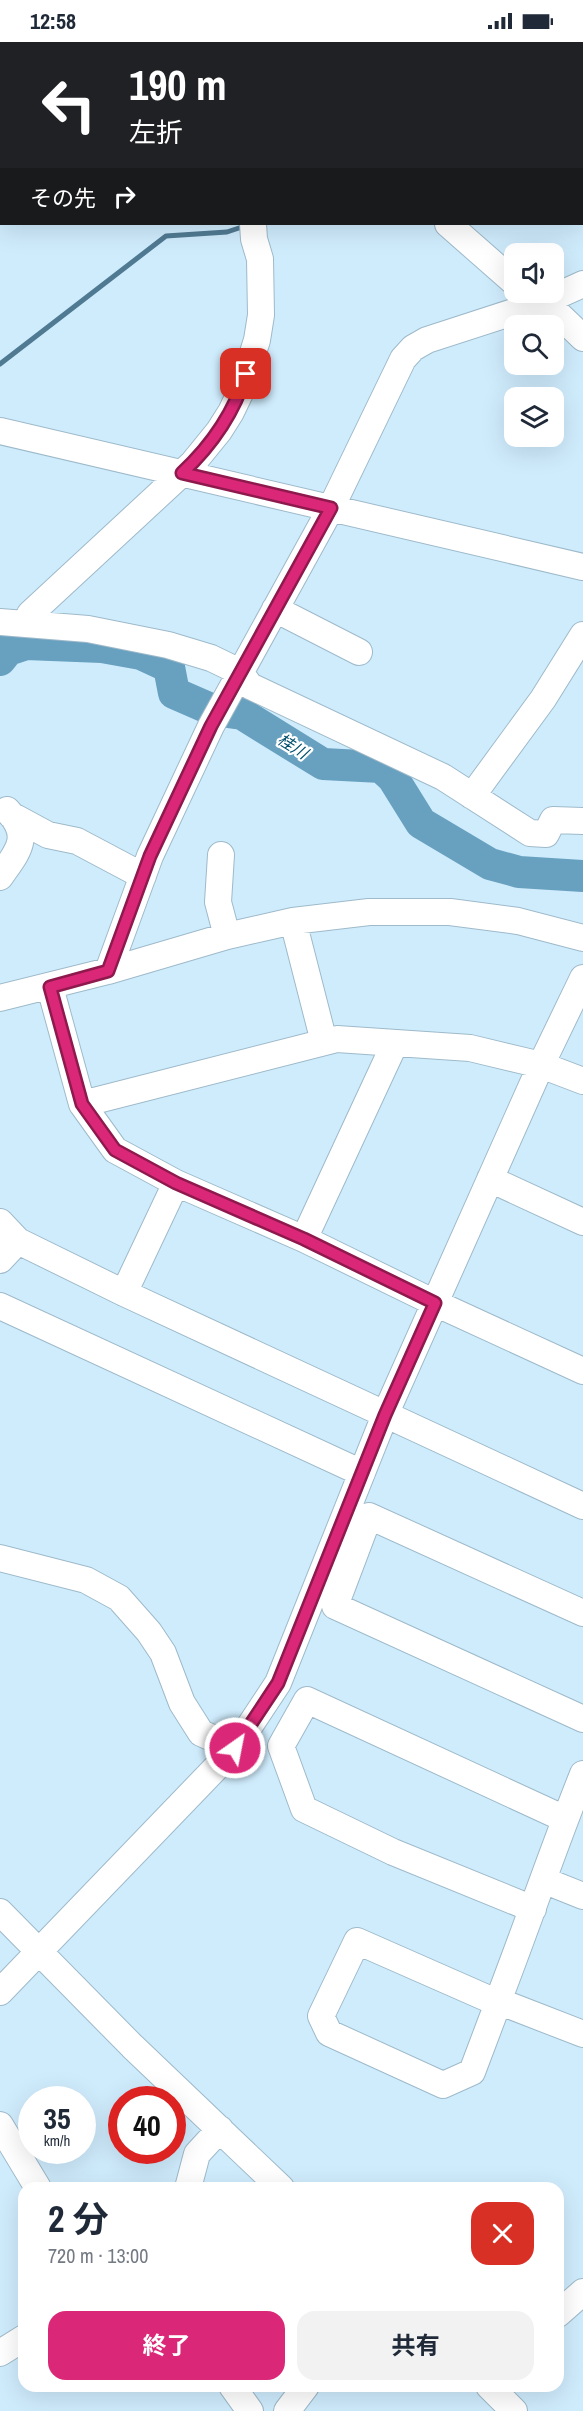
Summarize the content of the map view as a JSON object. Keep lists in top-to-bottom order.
{
  "water": ["桂川"],
  "page": {
    "status": "12:58",
    "turn": ["190 m", "左折"],
    "then": "その先",
    "speed": "35 km/h",
    "limit": "40",
    "heading": ["2 分", "720 m · 13:00"],
    "buttons": ["終了", "共有"]
  }
}
